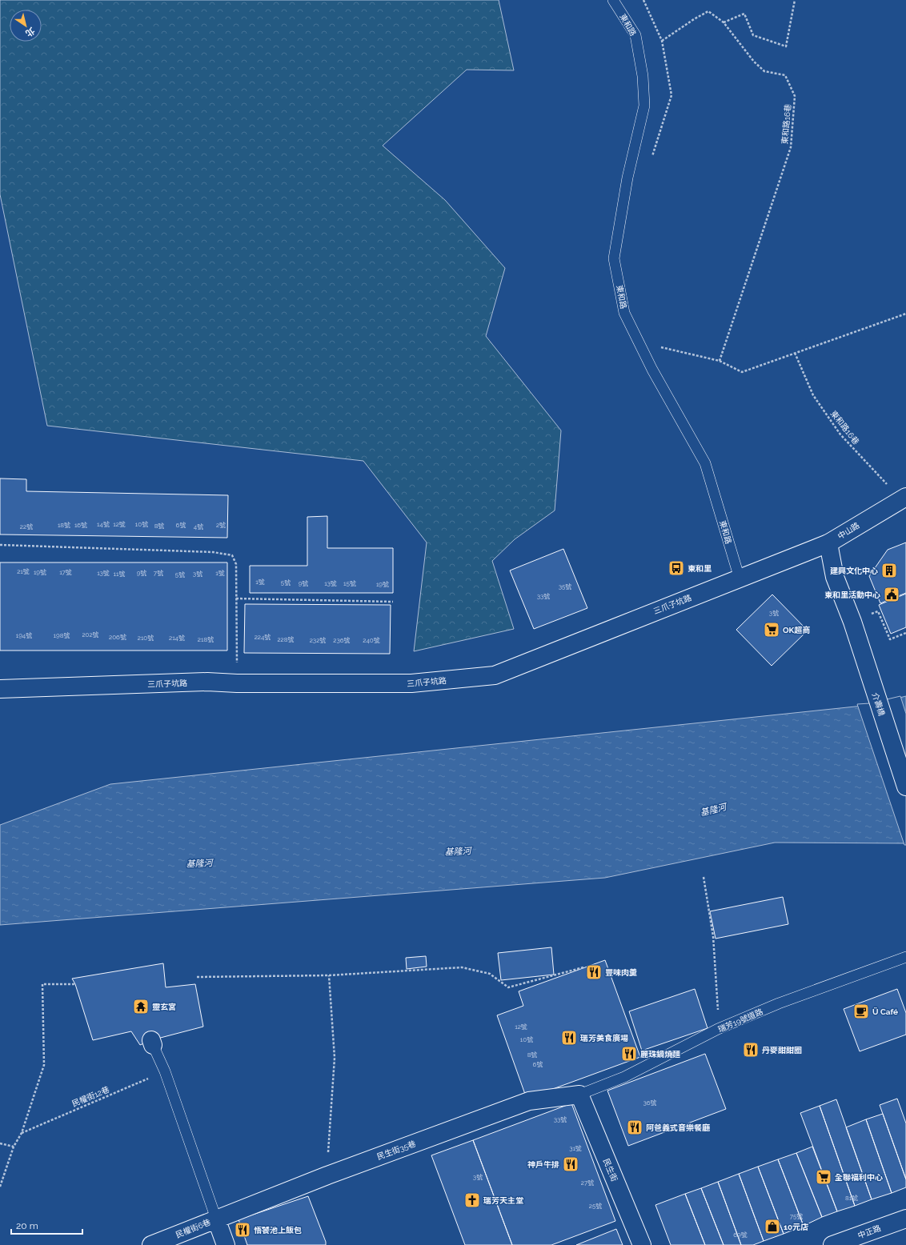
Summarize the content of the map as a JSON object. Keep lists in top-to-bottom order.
{
  "streets": {
    "street": [
      "中山路",
      "三爪子坑路",
      "介壽橋",
      "民生街35巷",
      "民生街",
      "民權街6巷",
      "中正路"
    ],
    "lane": ["東和路", "瑞芳19號道路"],
    "path": ["東和路16巷", "民權街12巷"]
  },
  "crossings": [
    ["東和路", "三爪子坑路"],
    ["東和路16巷", "中山路"],
    ["中山路", "三爪子坑路"],
    ["中山路", "介壽橋"],
    ["瑞芳19號道路", "民生街35巷"],
    ["瑞芳19號道路", "民生街"],
    ["民生街35巷", "民生街"],
    ["民生街35巷", "民權街6巷"]
  ],
  "water": ["基隆河"],
  "places": {
    "bus stop": ["東和里"],
    "building": ["建興文化中心"],
    "public building": ["東和里活動中心"],
    "supermarket": ["OK超商", "全聯福利中心"],
    "restaurant": [
      "豐味肉羹",
      "瑞芳美食廣場",
      "丹麥甜甜圈",
      "麗珠鍋燒麵",
      "阿爸義式音樂餐廳",
      "神戶牛排",
      "悟饕池上飯包"
    ],
    "temple": ["靈玄宮"],
    "cafe": ["Ü Café"],
    "church": ["瑞芳天主堂"],
    "shop": ["10元店"]
  },
  "house_numbers": [
    "14號",
    "12號",
    "10號",
    "18號",
    "16號",
    "6號",
    "2號",
    "8號",
    "22號",
    "4號",
    "21號",
    "19號",
    "17號",
    "13號",
    "9號",
    "7號",
    "1號",
    "11號",
    "3號",
    "5號",
    "1號",
    "5號",
    "9號",
    "13號",
    "15號",
    "19號",
    "35號",
    "33號",
    "3號",
    "202號",
    "194號",
    "198號",
    "206號",
    "224號",
    "210號",
    "214號",
    "218號",
    "228號",
    "232號",
    "236號",
    "240號",
    "12號",
    "10號",
    "8號",
    "6號",
    "36號",
    "33號",
    "31號",
    "3號",
    "27號",
    "81號",
    "25號",
    "75號",
    "69號"
  ],
  "scale_bar": "20 m",
  "north": "bottom right"
}
